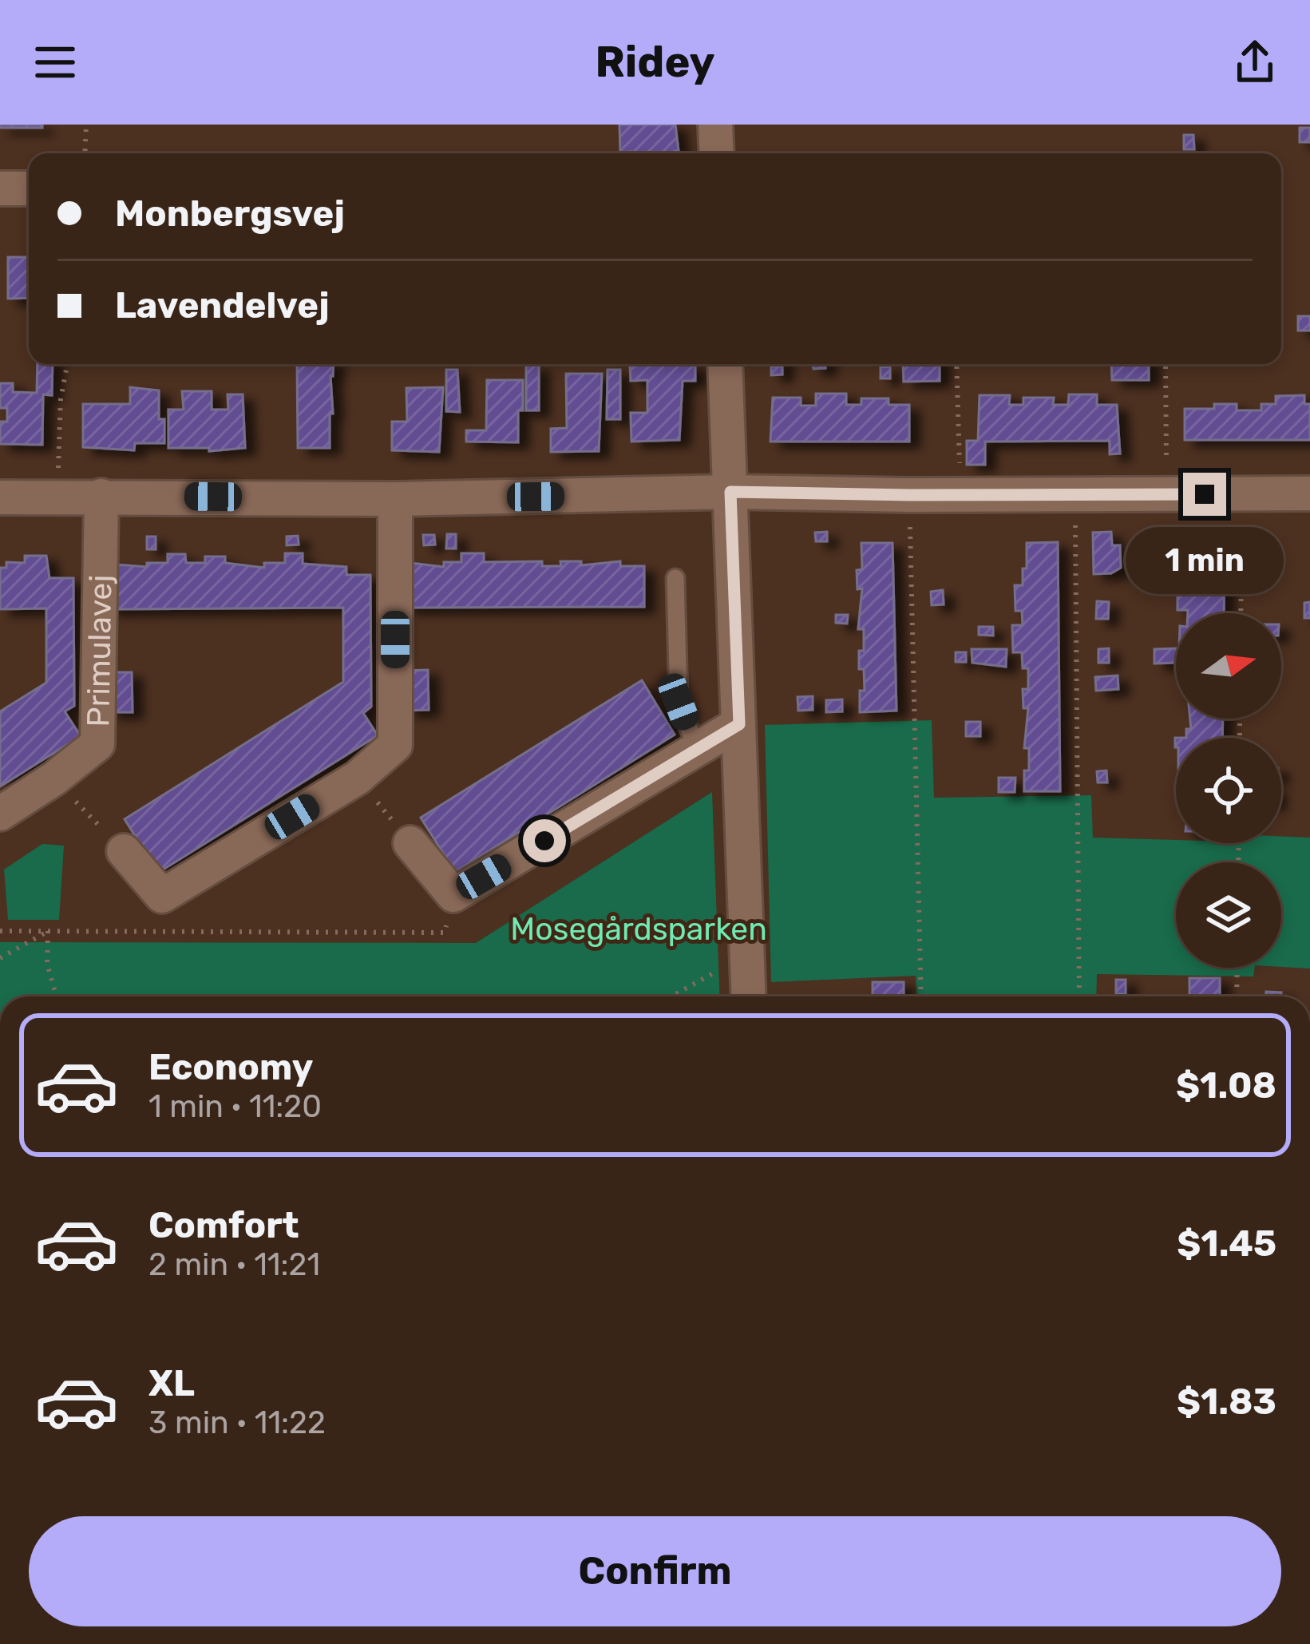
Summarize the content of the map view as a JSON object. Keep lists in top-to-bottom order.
{
  "streets": {
    "street": ["Primulavej"]
  },
  "parks": ["Mosegårdsparken"],
  "north": "right",
  "page": {
    "header": "Ridey",
    "banner": ["Monbergsvej", "Lavendelvej"],
    "bubble": "1 min",
    "list": [
      {
        "name": "Economy",
        "note": "1 min · 11:20",
        "value": "$1.08"
      },
      {
        "name": "Comfort",
        "note": "2 min · 11:21",
        "value": "$1.45"
      },
      {
        "name": "XL",
        "note": "3 min · 11:22",
        "value": "$1.83"
      }
    ],
    "buttons": "Confirm"
  }
}
